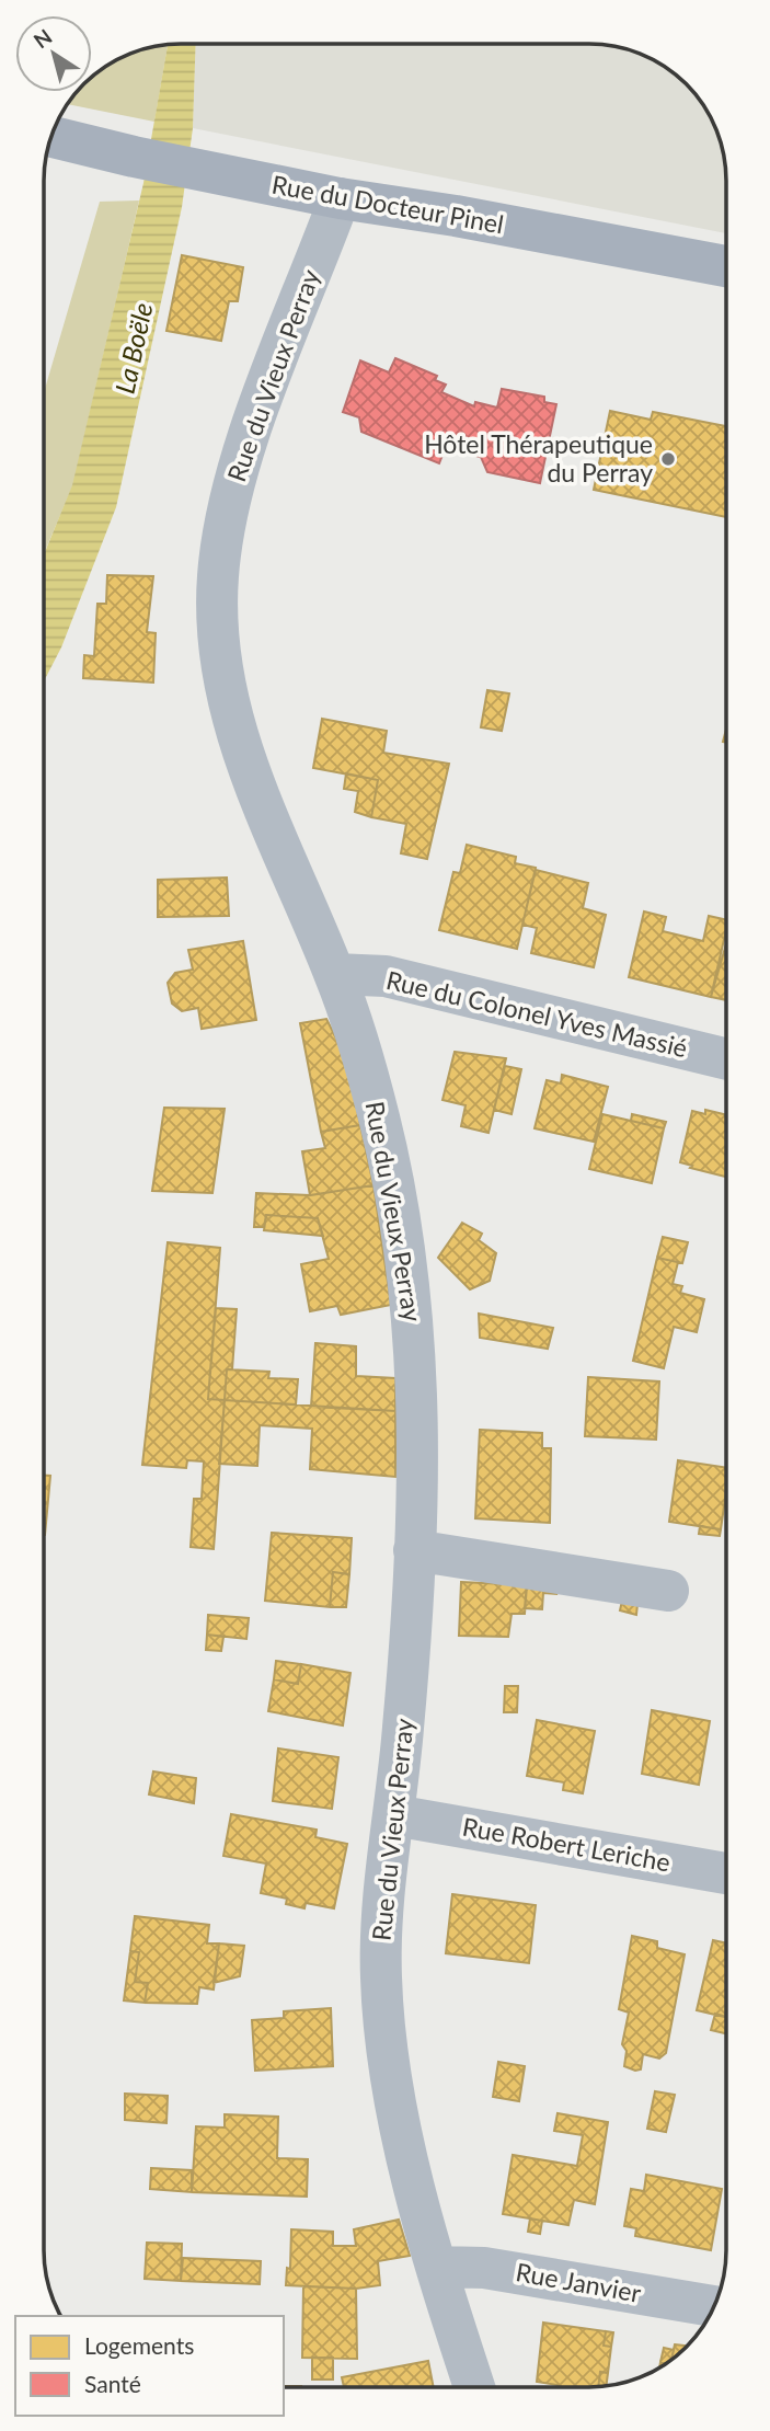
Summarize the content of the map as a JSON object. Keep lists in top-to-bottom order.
{
  "streets": {
    "main road": ["Rue du Docteur Pinel"],
    "street": [
      "Rue du Vieux Perray",
      "Rue du Colonel Yves Massié",
      "Rue Robert Leriche",
      "Rue Janvier"
    ]
  },
  "crossings": [
    ["Rue du Docteur Pinel", "Rue du Vieux Perray"],
    ["Rue du Vieux Perray", "Rue du Colonel Yves Massié"],
    ["Rue du Vieux Perray", "Rue Robert Leriche"],
    ["Rue du Vieux Perray", "Rue Janvier"]
  ],
  "water": ["La Boële"],
  "places": ["Hôtel Thérapeutique du Perray"],
  "legend": ["Logements", "Santé"],
  "north": "top left"
}
